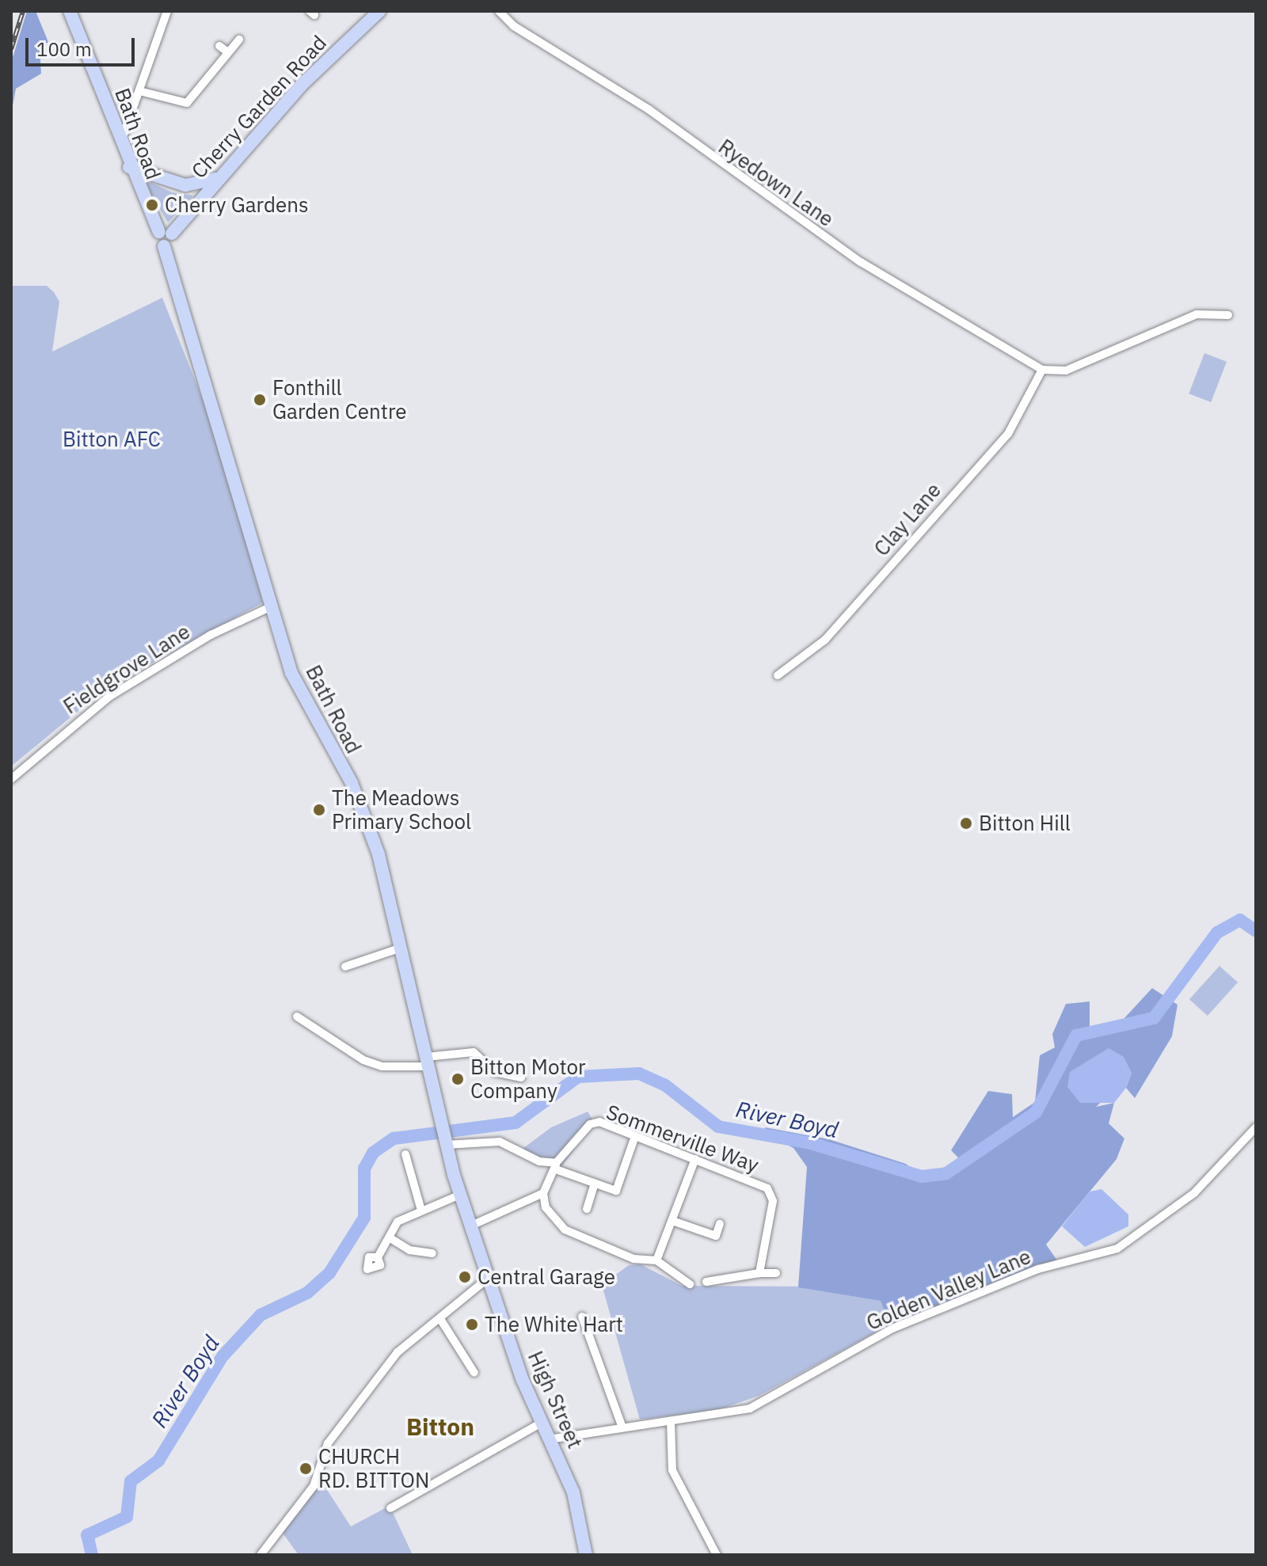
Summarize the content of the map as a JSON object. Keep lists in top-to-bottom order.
{
  "streets": {
    "main road": ["Cherry Garden Road", "Bath Road", "High Street"],
    "street": [
      "Ryedown Lane",
      "Clay Lane",
      "Fieldgrove Lane",
      "Sommerville Way",
      "Golden Valley Lane"
    ]
  },
  "crossings": [
    ["Cherry Garden Road", "Bath Road"],
    ["Bath Road", "Fieldgrove Lane"],
    ["Ryedown Lane", "Clay Lane"],
    ["Golden Valley Lane", "High Street"]
  ],
  "districts": ["Bitton"],
  "water": ["River Boyd"],
  "parks": ["Bitton AFC"],
  "places": [
    "Cherry Gardens",
    "Fonthill Garden Centre",
    "The Meadows Primary School",
    "Bitton Hill",
    "Bitton Motor Company",
    "Central Garage",
    "The White Hart",
    "CHURCH RD. BITTON"
  ],
  "scale_bar": "100 m"
}
